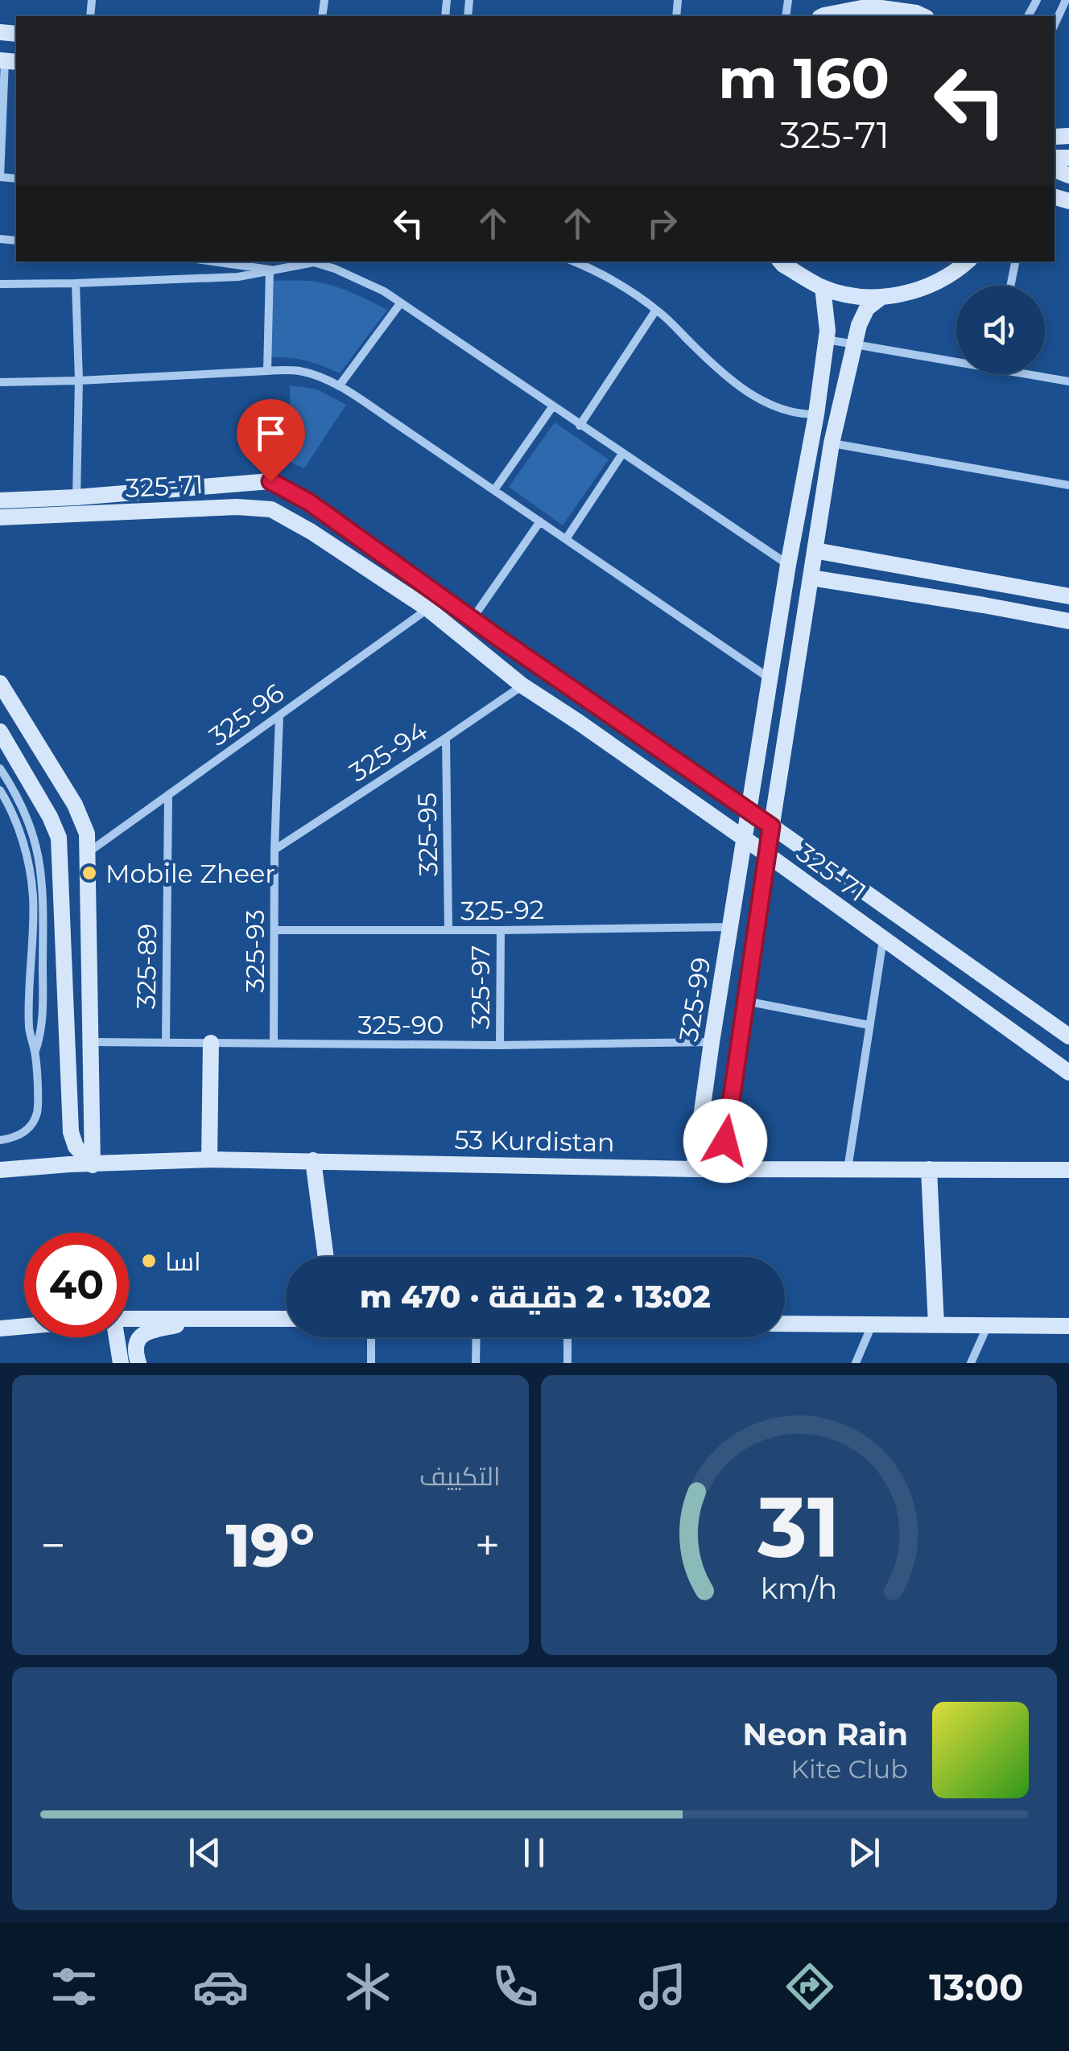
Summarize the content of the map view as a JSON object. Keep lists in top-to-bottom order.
{
  "streets": {
    "street": [
      "325-71",
      "325-96",
      "325-94",
      "325-95",
      "325-92",
      "325-93",
      "325-89",
      "325-97",
      "325-99",
      "325-90",
      "53 Kurdistan"
    ]
  },
  "crossings": [
    ["325-71", "325-96"],
    ["325-71", "325-94"],
    ["325-71", "325-99"],
    ["325-96", "325-93"],
    ["325-96", "325-89"],
    ["325-94", "325-95"],
    ["325-94", "325-93"],
    ["325-95", "325-92"],
    ["325-92", "325-93"],
    ["325-92", "325-97"],
    ["325-92", "325-99"],
    ["325-93", "325-90"],
    ["325-89", "325-90"],
    ["325-97", "325-90"],
    ["325-99", "325-90"],
    ["325-99", "53 Kurdistan"]
  ],
  "places": ["Mobile Zheer", "اسا"],
  "page": {
    "turn": ["160 m", "325-71"],
    "limit": "40",
    "trip": "13:02 · 2 دقيقة · 470 m",
    "tile": "التكييف",
    "heat": ["−", "19°", "+"],
    "song": ["Neon Rain", "Kite Club"],
    "tabs": "13:00",
    "gauge": ["31", "km/h"]
  }
}
